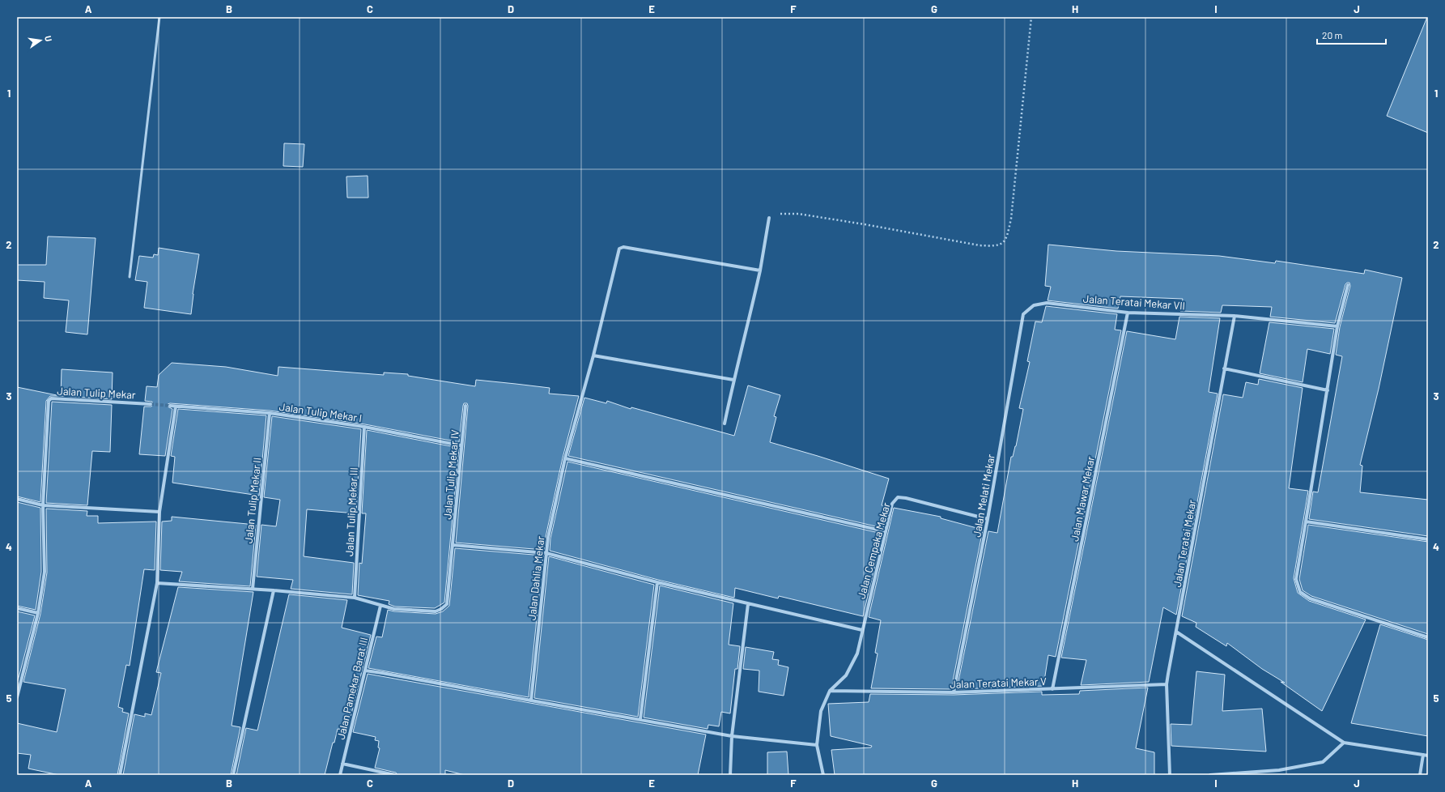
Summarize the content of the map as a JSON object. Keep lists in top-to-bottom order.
{
  "streets": {
    "street": [
      "Jalan Teratai Mekar VII",
      "Jalan Tulip Mekar",
      "Jalan Tulip Mekar I",
      "Jalan Tulip Mekar IV",
      "Jalan Melati Mekar",
      "Jalan Mawar Mekar",
      "Jalan Tulip Mekar II",
      "Jalan Tulip Mekar III",
      "Jalan Teratai Mekar",
      "Jalan Cempaka Mekar",
      "Jalan Dahlia Mekar",
      "Jalan Teratai Mekar V",
      "Jalan Pamekar Barat III"
    ]
  },
  "crossings": [
    ["Jalan Teratai Mekar VII", "Jalan Melati Mekar"],
    ["Jalan Teratai Mekar VII", "Jalan Mawar Mekar"],
    ["Jalan Teratai Mekar VII", "Jalan Teratai Mekar"],
    ["Jalan Tulip Mekar I", "Jalan Tulip Mekar IV"],
    ["Jalan Tulip Mekar I", "Jalan Tulip Mekar II"],
    ["Jalan Tulip Mekar I", "Jalan Tulip Mekar III"],
    ["Jalan Tulip Mekar IV", "Jalan Tulip Mekar II"],
    ["Jalan Tulip Mekar IV", "Jalan Tulip Mekar III"],
    ["Jalan Tulip Mekar IV", "Jalan Pamekar Barat III"],
    ["Jalan Melati Mekar", "Jalan Cempaka Mekar"],
    ["Jalan Melati Mekar", "Jalan Teratai Mekar V"],
    ["Jalan Mawar Mekar", "Jalan Teratai Mekar V"],
    ["Jalan Teratai Mekar", "Jalan Teratai Mekar V"],
    ["Jalan Cempaka Mekar", "Jalan Teratai Mekar V"]
  ],
  "scale_bar": "20 m",
  "north": "right",
  "grid": {
    "columns": [
      "A",
      "B",
      "C",
      "D",
      "E",
      "F",
      "G",
      "H",
      "I",
      "J"
    ],
    "rows": [
      "1",
      "2",
      "3",
      "4",
      "5"
    ]
  }
}
